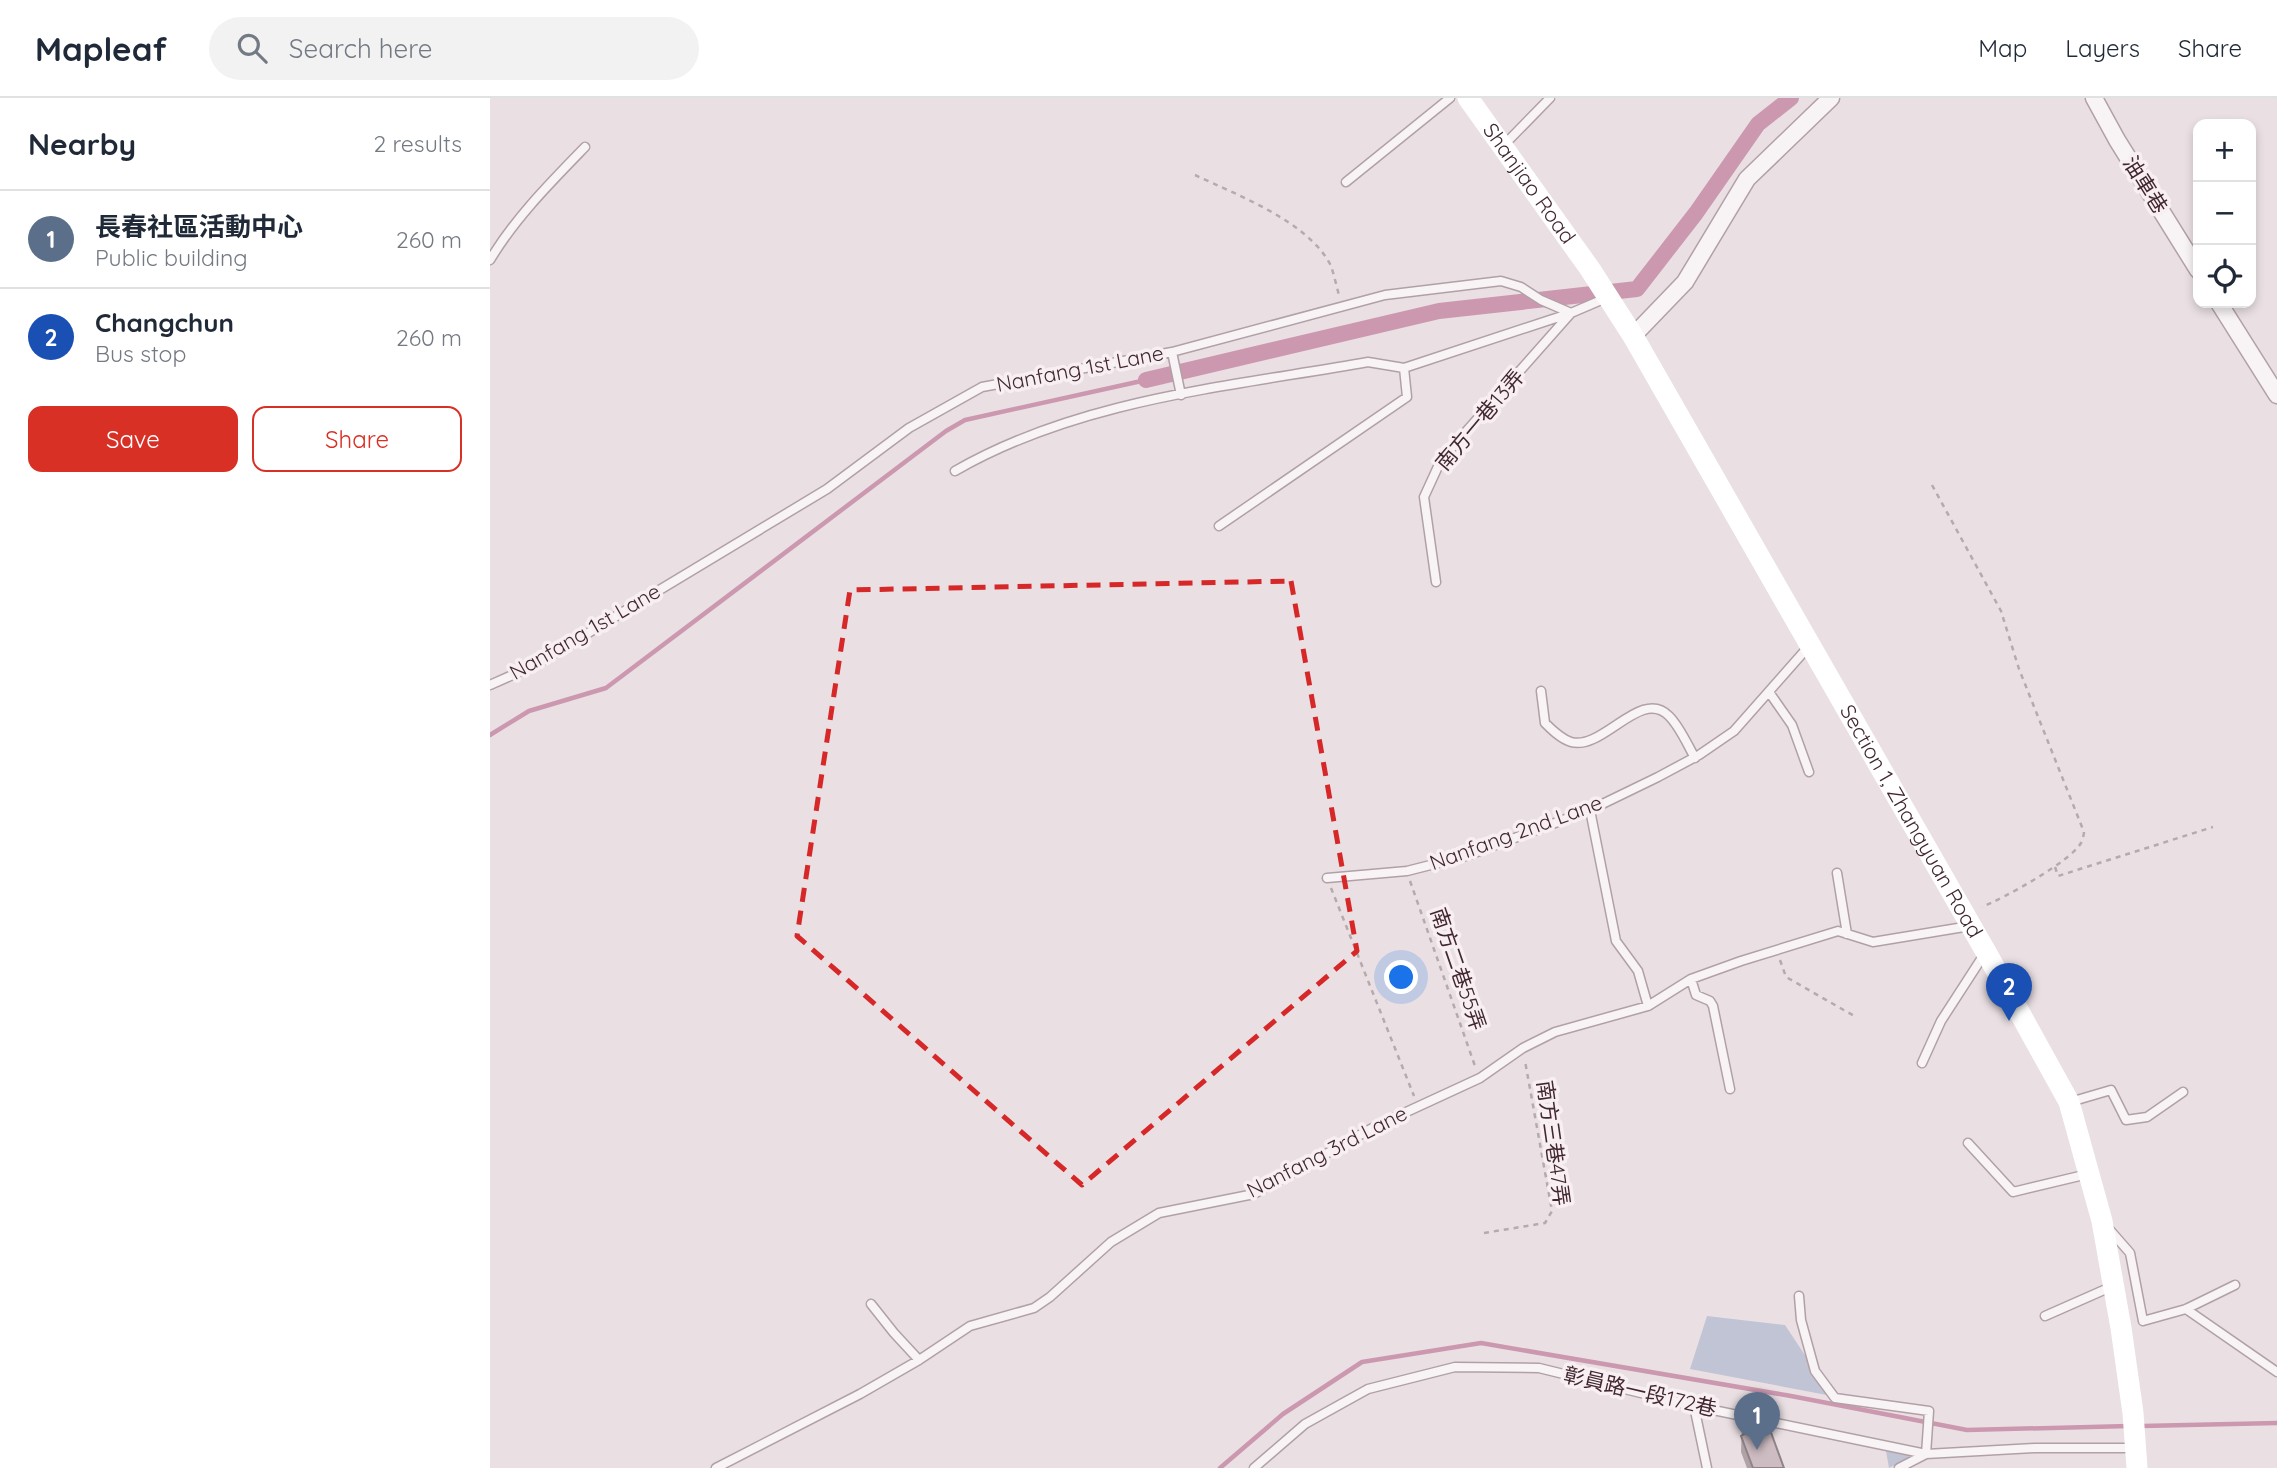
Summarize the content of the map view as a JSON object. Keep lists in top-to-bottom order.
{
  "streets": {
    "main road": ["Shanjiao Road", "Section 1, Zhangyuan Road"],
    "street": ["油車巷"],
    "lane": [
      "Nanfang 1st Lane",
      "南方一巷13弄",
      "Nanfang 2nd Lane",
      "Nanfang 3rd Lane",
      "彰員路一段172巷"
    ],
    "path": ["南方二巷55弄", "南方三巷47弄"]
  },
  "crossings": [
    ["Shanjiao Road", "Section 1, Zhangyuan Road"],
    ["Nanfang 1st Lane", "南方一巷13弄"],
    ["Section 1, Zhangyuan Road", "Nanfang 2nd Lane"],
    ["Section 1, Zhangyuan Road", "Nanfang 3rd Lane"],
    ["Section 1, Zhangyuan Road", "彰員路一段172巷"],
    ["Nanfang 2nd Lane", "南方二巷55弄"],
    ["南方二巷55弄", "Nanfang 3rd Lane"],
    ["南方三巷47弄", "Nanfang 3rd Lane"]
  ],
  "page": {
    "header": "Mapleaf",
    "search": "Search here",
    "nav": ["Map", "Layers", "Share"],
    "heading": ["Nearby", "2 results"],
    "map_buttons": ["+", "−"],
    "list": [
      {
        "mark": "1",
        "name": "長春社區活動中心",
        "note": "Public building",
        "value": "260 m"
      },
      {
        "mark": "2",
        "name": "Changchun",
        "note": "Bus stop",
        "value": "260 m"
      }
    ],
    "buttons": ["Save", "Share"],
    "pins": ["2", "1"]
  }
}
